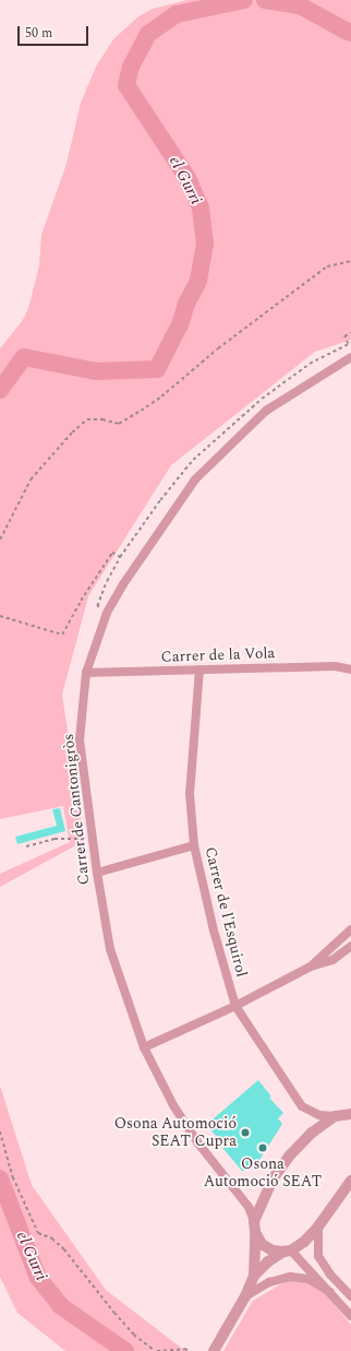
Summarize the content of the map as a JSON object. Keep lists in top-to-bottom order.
{
  "streets": {
    "street": ["Carrer de la Vola", "Carrer de Cantonigròs", "Carrer de l'Esquirol"]
  },
  "crossings": [
    ["Carrer de la Vola", "Carrer de Cantonigròs"],
    ["Carrer de la Vola", "Carrer de l'Esquirol"]
  ],
  "water": ["el Gurri"],
  "places": ["Osona Automoció SEAT Cupra", "Osona Automoció SEAT"],
  "scale_bar": "50 m"
}
